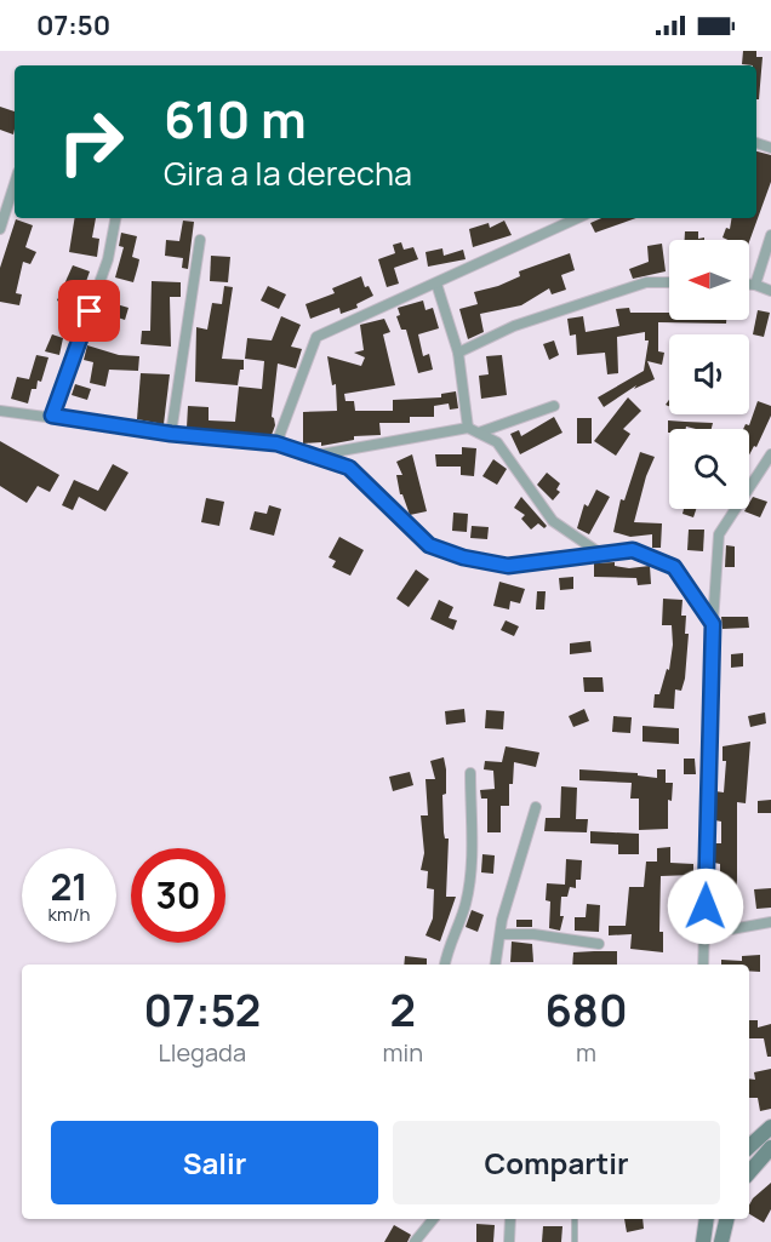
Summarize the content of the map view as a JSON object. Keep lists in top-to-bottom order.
{
  "north": "left",
  "page": {
    "status": "07:50",
    "turn": ["610 m", "Gira a la derecha"],
    "speed": "21 km/h",
    "limit": "30",
    "eta": [
      "07:52",
      "Llegada",
      "2",
      "min",
      "680",
      "m"
    ],
    "buttons": ["Salir", "Compartir"]
  }
}
